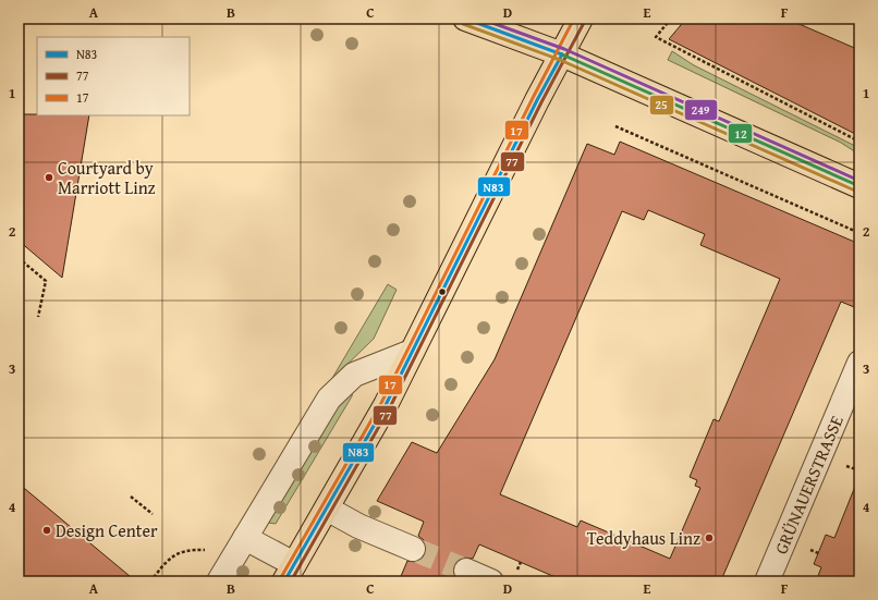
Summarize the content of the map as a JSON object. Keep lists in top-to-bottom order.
{
  "streets": {
    "street": ["GRÜNAUERSTRASSE"]
  },
  "places": ["Courtyard by Marriott Linz", "Design Center", "Teddyhaus Linz"],
  "lines": [
    "transit line N83",
    "transit line 17",
    "transit line 249",
    "transit line 77",
    "transit line 25",
    "transit line 12"
  ],
  "legend": ["N83", "77", "17"],
  "grid": {
    "columns": [
      "A",
      "B",
      "C",
      "D",
      "E",
      "F"
    ],
    "rows": [
      "1",
      "2",
      "3",
      "4"
    ]
  }
}
